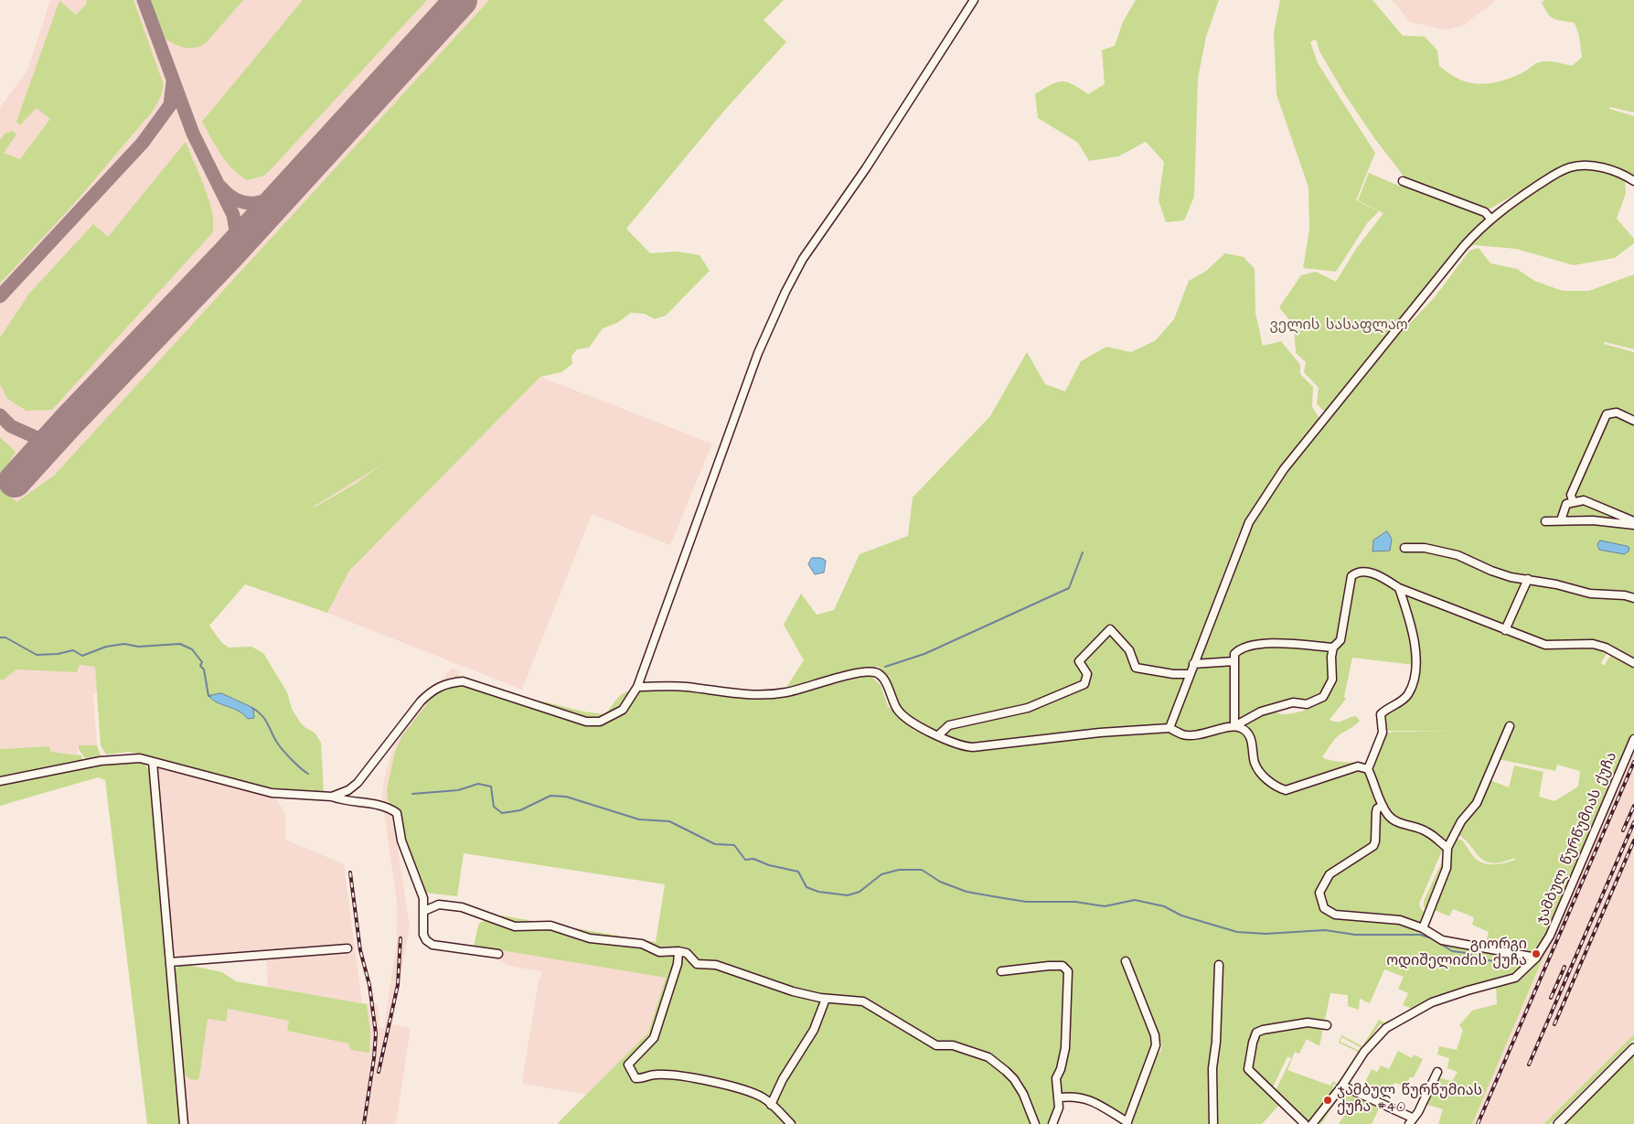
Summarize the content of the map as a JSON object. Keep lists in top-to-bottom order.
{
  "streets": {
    "street": ["ჯამბულ წურწუმიას ქუჩა"]
  },
  "parks": ["ველის სასაფლაო"],
  "places": ["გიორგი ოდიშელიძის ქუჩა", "ჯამბულ წურწუმიას ქუჩა #40"]
}
